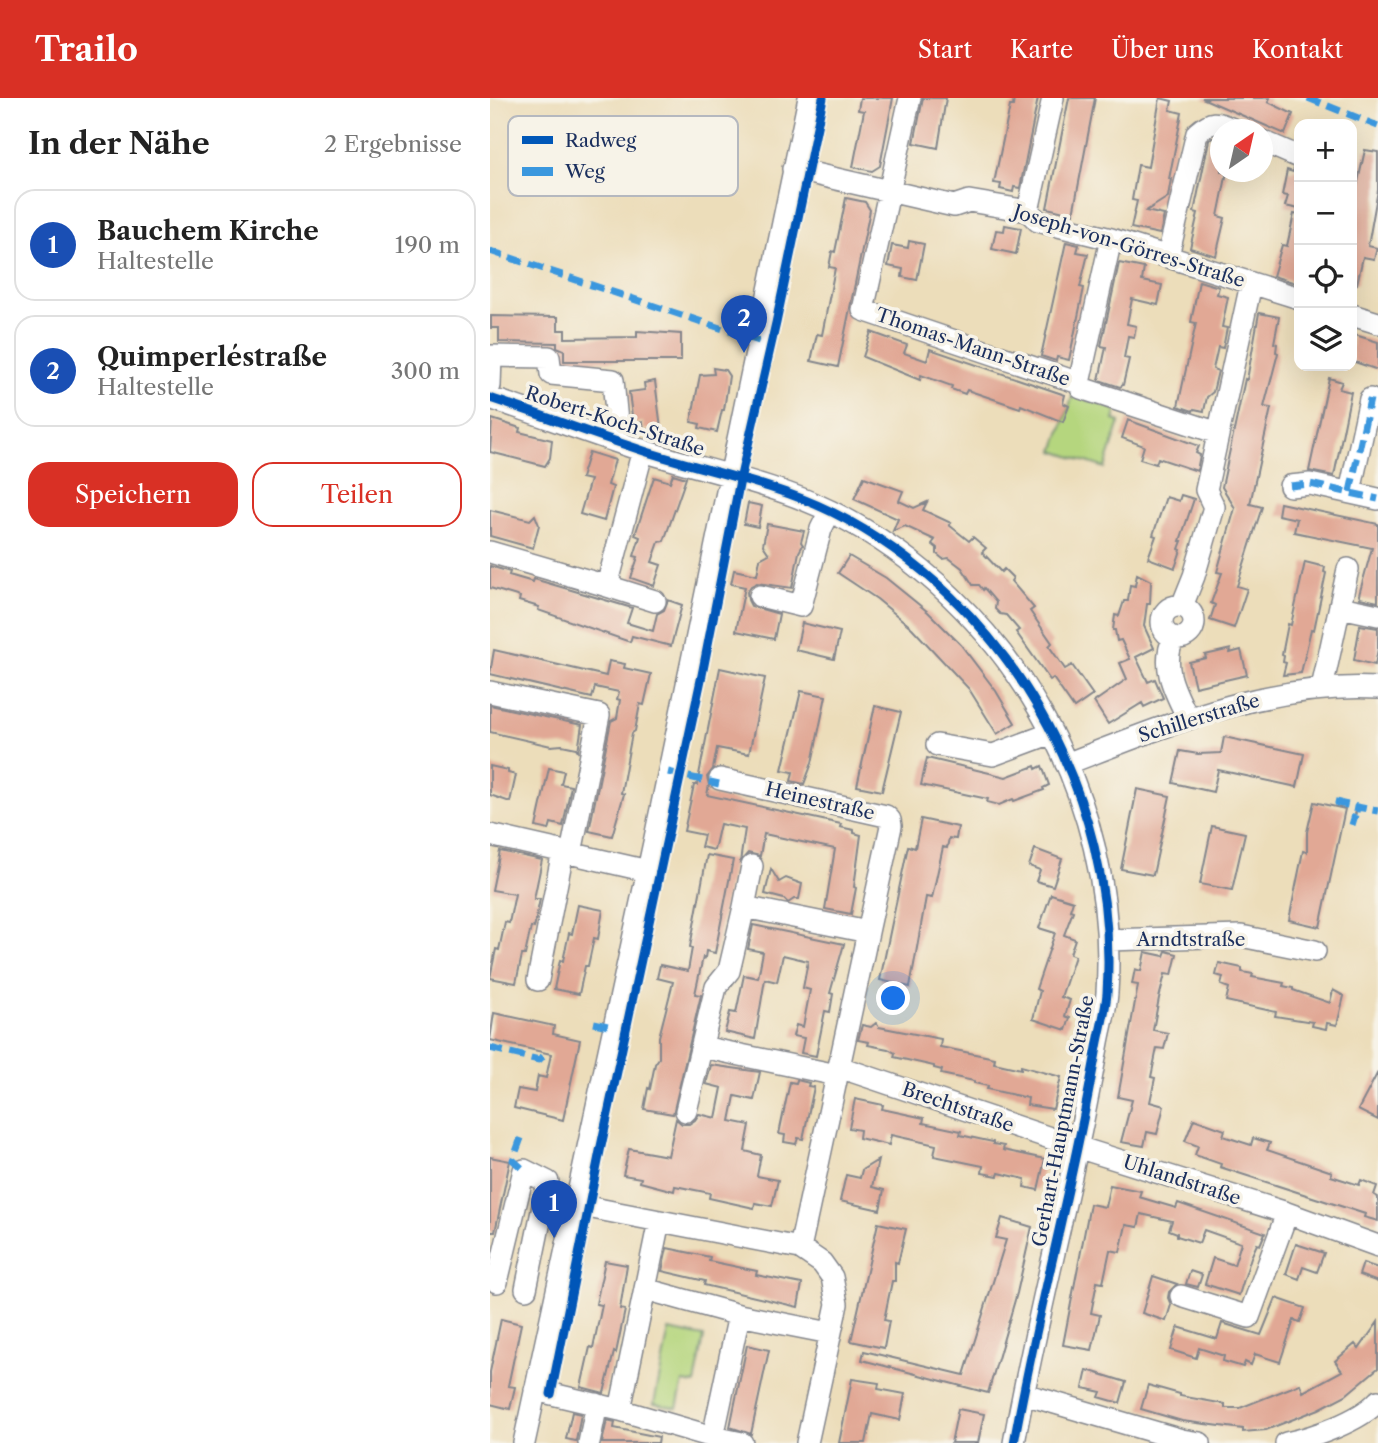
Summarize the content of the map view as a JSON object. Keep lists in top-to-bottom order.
{
  "streets": {
    "street": [
      "Joseph-von-Görres-Straße",
      "Thomas-Mann-Straße",
      "Robert-Koch-Straße",
      "Schillerstraße",
      "Heinestraße",
      "Arndtstraße",
      "Brechtstraße",
      "Gerhart-Hauptmann-Straße",
      "Uhlandstraße"
    ]
  },
  "crossings": [
    ["Joseph-von-Görres-Straße", "Thomas-Mann-Straße"],
    ["Robert-Koch-Straße", "Gerhart-Hauptmann-Straße"],
    ["Schillerstraße", "Gerhart-Hauptmann-Straße"],
    ["Heinestraße", "Brechtstraße"],
    ["Arndtstraße", "Gerhart-Hauptmann-Straße"],
    ["Brechtstraße", "Gerhart-Hauptmann-Straße"],
    ["Brechtstraße", "Uhlandstraße"],
    ["Gerhart-Hauptmann-Straße", "Uhlandstraße"]
  ],
  "legend": ["Radweg", "Weg"],
  "north": "top right",
  "page": {
    "header": "Trailo",
    "nav": [
      "Start",
      "Karte",
      "Über uns",
      "Kontakt"
    ],
    "heading": ["In der Nähe", "2 Ergebnisse"],
    "map_buttons": ["+", "−"],
    "list": [
      {
        "mark": "1",
        "name": "Bauchem Kirche",
        "note": "Haltestelle",
        "value": "190 m"
      },
      {
        "mark": "2",
        "name": "Quimperléstraße",
        "note": "Haltestelle",
        "value": "300 m"
      }
    ],
    "pins": ["2", "1"],
    "buttons": ["Speichern", "Teilen"]
  }
}
